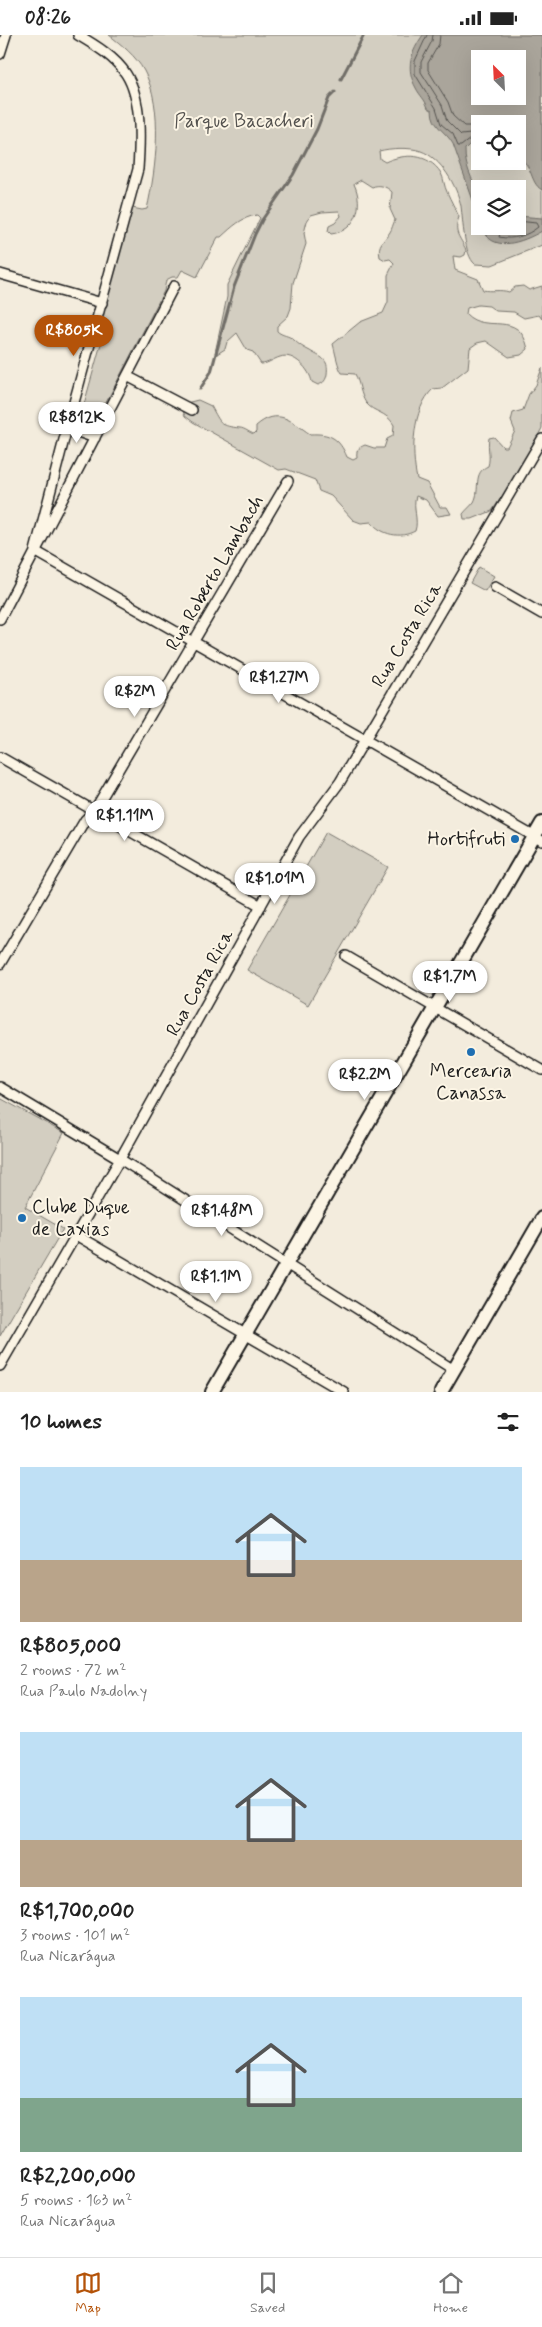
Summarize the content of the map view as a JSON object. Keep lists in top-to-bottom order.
{
  "streets": {
    "street": ["Rua Roberto Lambach", "Rua Costa Rica"]
  },
  "parks": ["Parque Bacacheri"],
  "places": ["Hortifruti", "Mercearia Canassa", "Clube Duque de Caxias"],
  "north": "top left",
  "page": {
    "status": "08:26",
    "price": [
      "R$805K",
      "R$812K",
      "R$1.27M",
      "R$2M",
      "R$1.11M",
      "R$1.01M",
      "R$1.7M",
      "R$2.2M",
      "R$1.48M",
      "R$1.1M"
    ],
    "heading": "10 homes",
    "list": [
      {
        "name": "R$805,000",
        "note": "2 rooms · 72 m² · Rua Paulo Nadolny"
      },
      {
        "name": "R$1,700,000",
        "note": "3 rooms · 101 m² · Rua Nicarágua"
      },
      {
        "name": "R$2,200,000",
        "note": "5 rooms · 163 m² · Rua Nicarágua"
      }
    ],
    "tabs": ["Map", "Saved", "Home"]
  }
}
